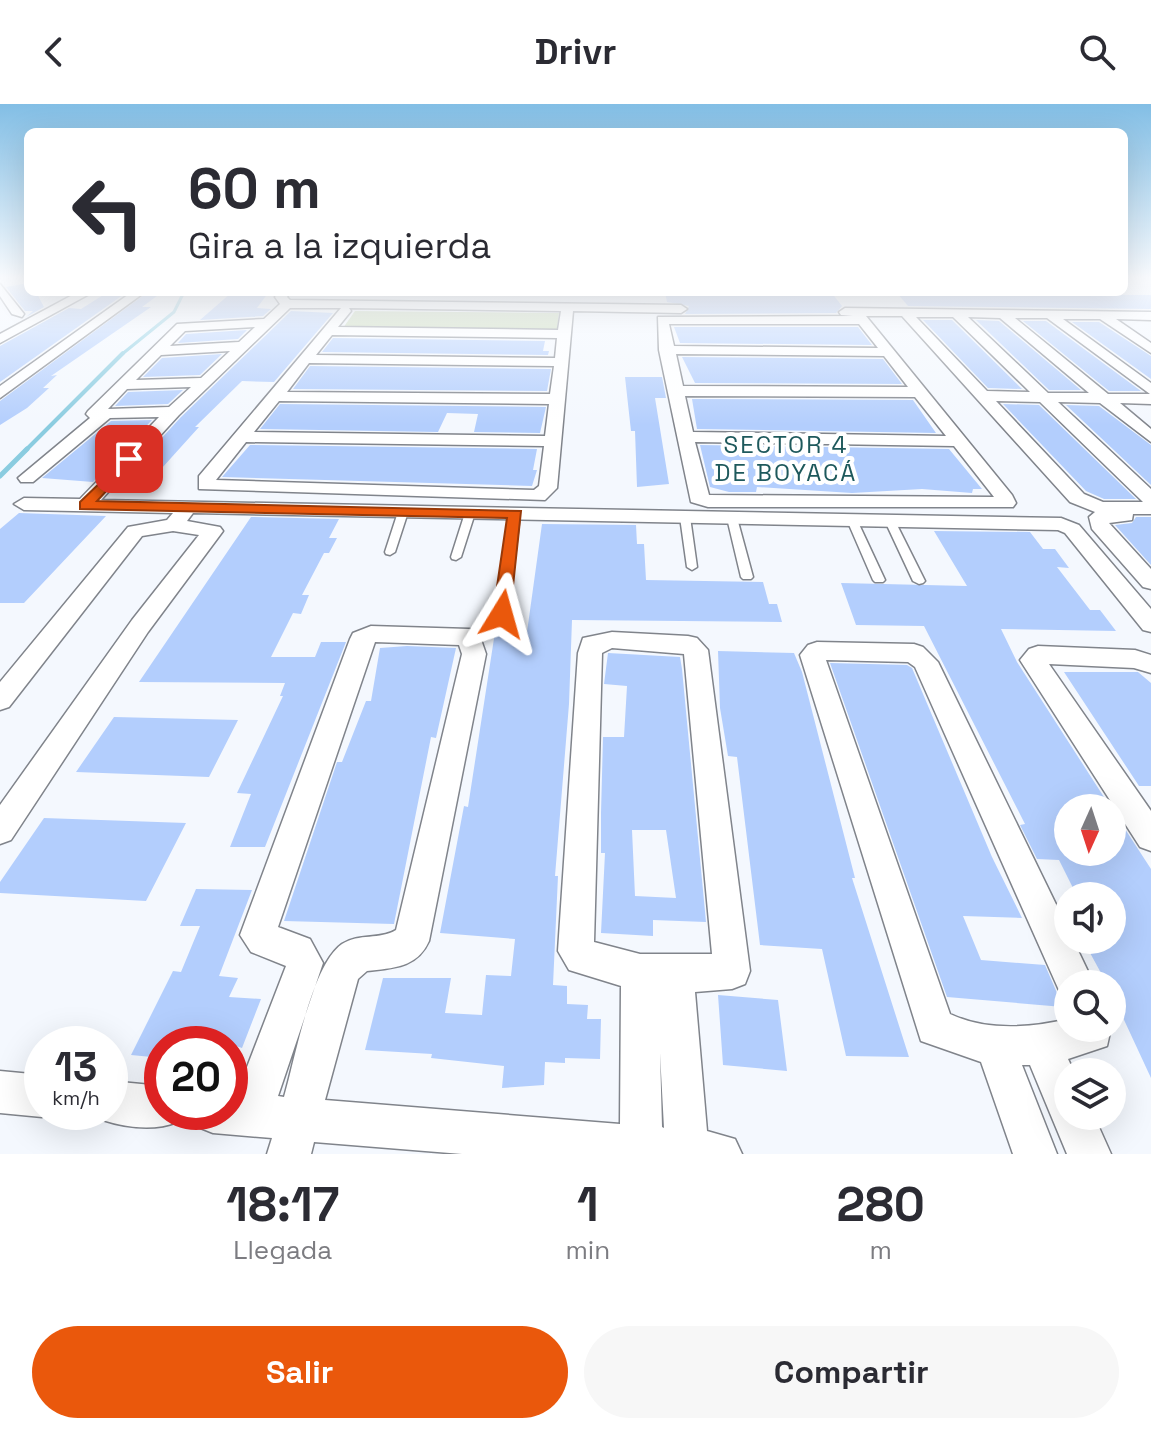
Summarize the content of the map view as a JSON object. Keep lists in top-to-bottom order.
{
  "districts": ["SECTOR 4 DE BOYACÁ"],
  "north": "bottom",
  "page": {
    "header": "Drivr",
    "turn": ["60 m", "Gira a la izquierda"],
    "speed": "13 km/h",
    "limit": "20",
    "eta": [
      "18:17",
      "Llegada",
      "1",
      "min",
      "280",
      "m"
    ],
    "buttons": ["Salir", "Compartir"]
  }
}
